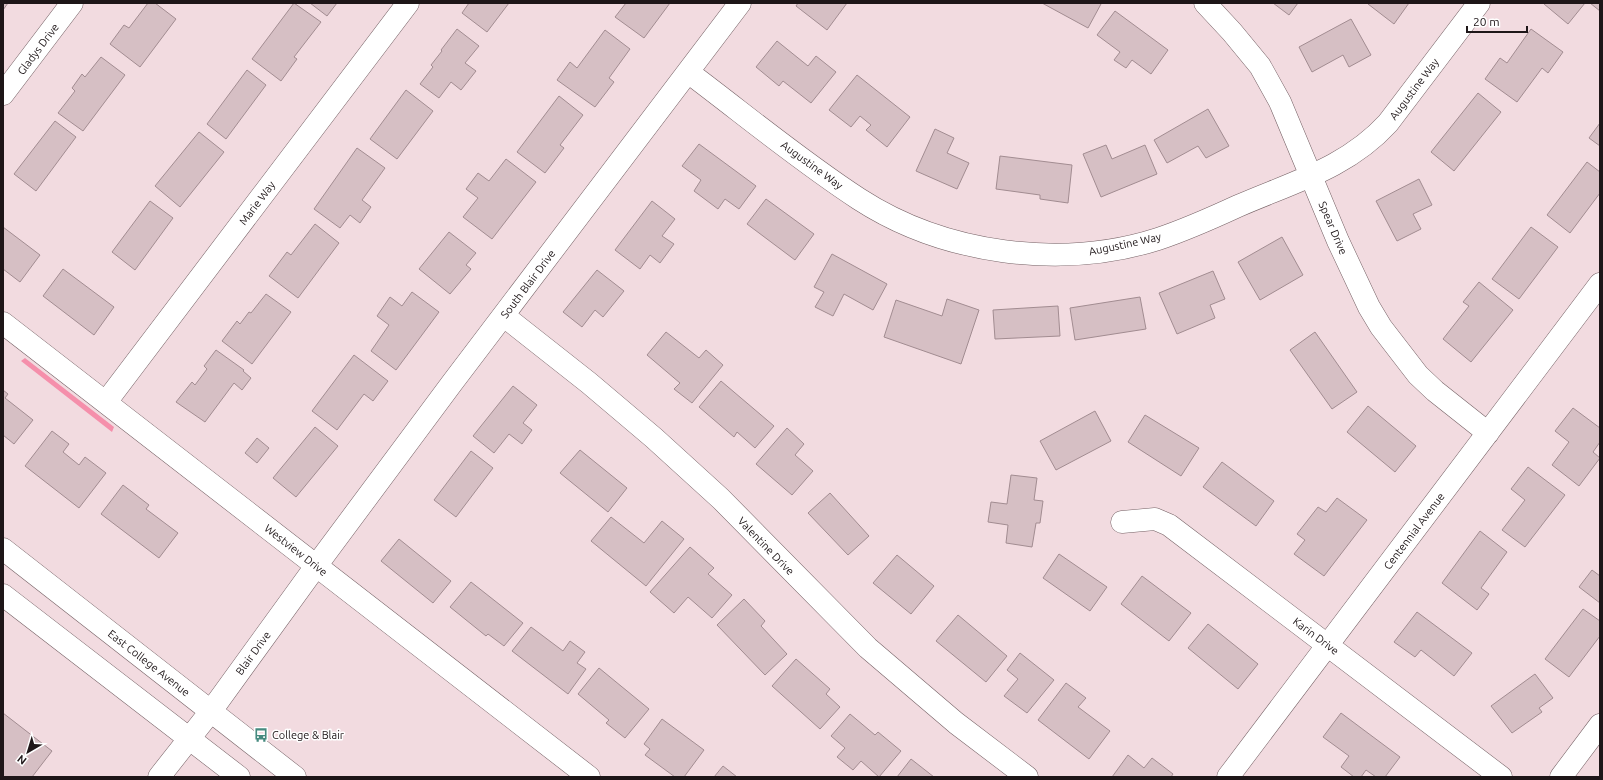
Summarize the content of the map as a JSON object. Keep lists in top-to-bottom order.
{
  "streets": {
    "street": [
      "Gladys Drive",
      "Augustine Way",
      "Marie Way",
      "Spear Drive",
      "South Blair Drive",
      "Centennial Avenue",
      "Valentine Drive",
      "Westview Drive",
      "Karin Drive",
      "Blair Drive",
      "East College Avenue"
    ]
  },
  "crossings": [
    ["Augustine Way", "Spear Drive"],
    ["Augustine Way", "South Blair Drive"],
    ["Marie Way", "Westview Drive"],
    ["Spear Drive", "Centennial Avenue"],
    ["South Blair Drive", "Valentine Drive"],
    ["South Blair Drive", "Westview Drive"],
    ["South Blair Drive", "Blair Drive"],
    ["Centennial Avenue", "Karin Drive"],
    ["Westview Drive", "Blair Drive"],
    ["Blair Drive", "East College Avenue"]
  ],
  "places": {
    "bus stop": ["College & Blair"]
  },
  "scale_bar": "20 m",
  "north": "bottom left"
}
